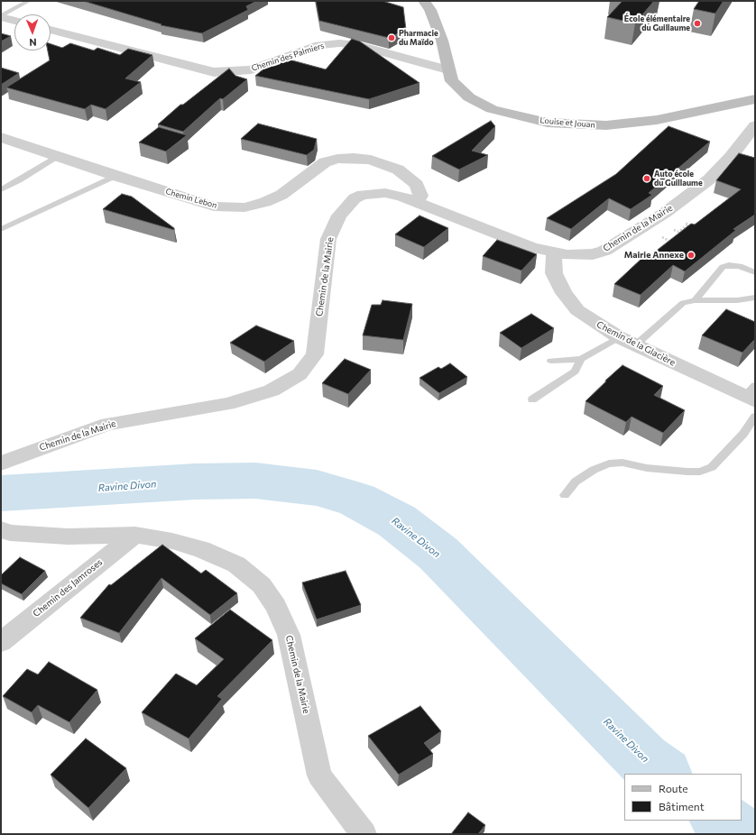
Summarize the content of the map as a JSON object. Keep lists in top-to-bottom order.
{
  "streets": {
    "main road": ["Louise et Jouan"],
    "street": [
      "Chemin des Palmiers",
      "Chemin Lebon",
      "Chemin de la Mairie",
      "Chemin de la Glacière",
      "Chemin des Jamroses"
    ]
  },
  "crossings": [
    ["Chemin des Palmiers", "Louise et Jouan"],
    ["Chemin Lebon", "Chemin de la Mairie"],
    ["Chemin de la Mairie", "Chemin de la Glacière"],
    ["Chemin de la Mairie", "Chemin des Jamroses"]
  ],
  "water": ["Ravine Divon"],
  "places": [
    "École élémentaire du Guillaume",
    "Pharmacie du Maïdo",
    "Auto école du Guillaume",
    "Mairie Annexe"
  ],
  "legend": ["Route", "Bâtiment"],
  "north": "bottom"
}
